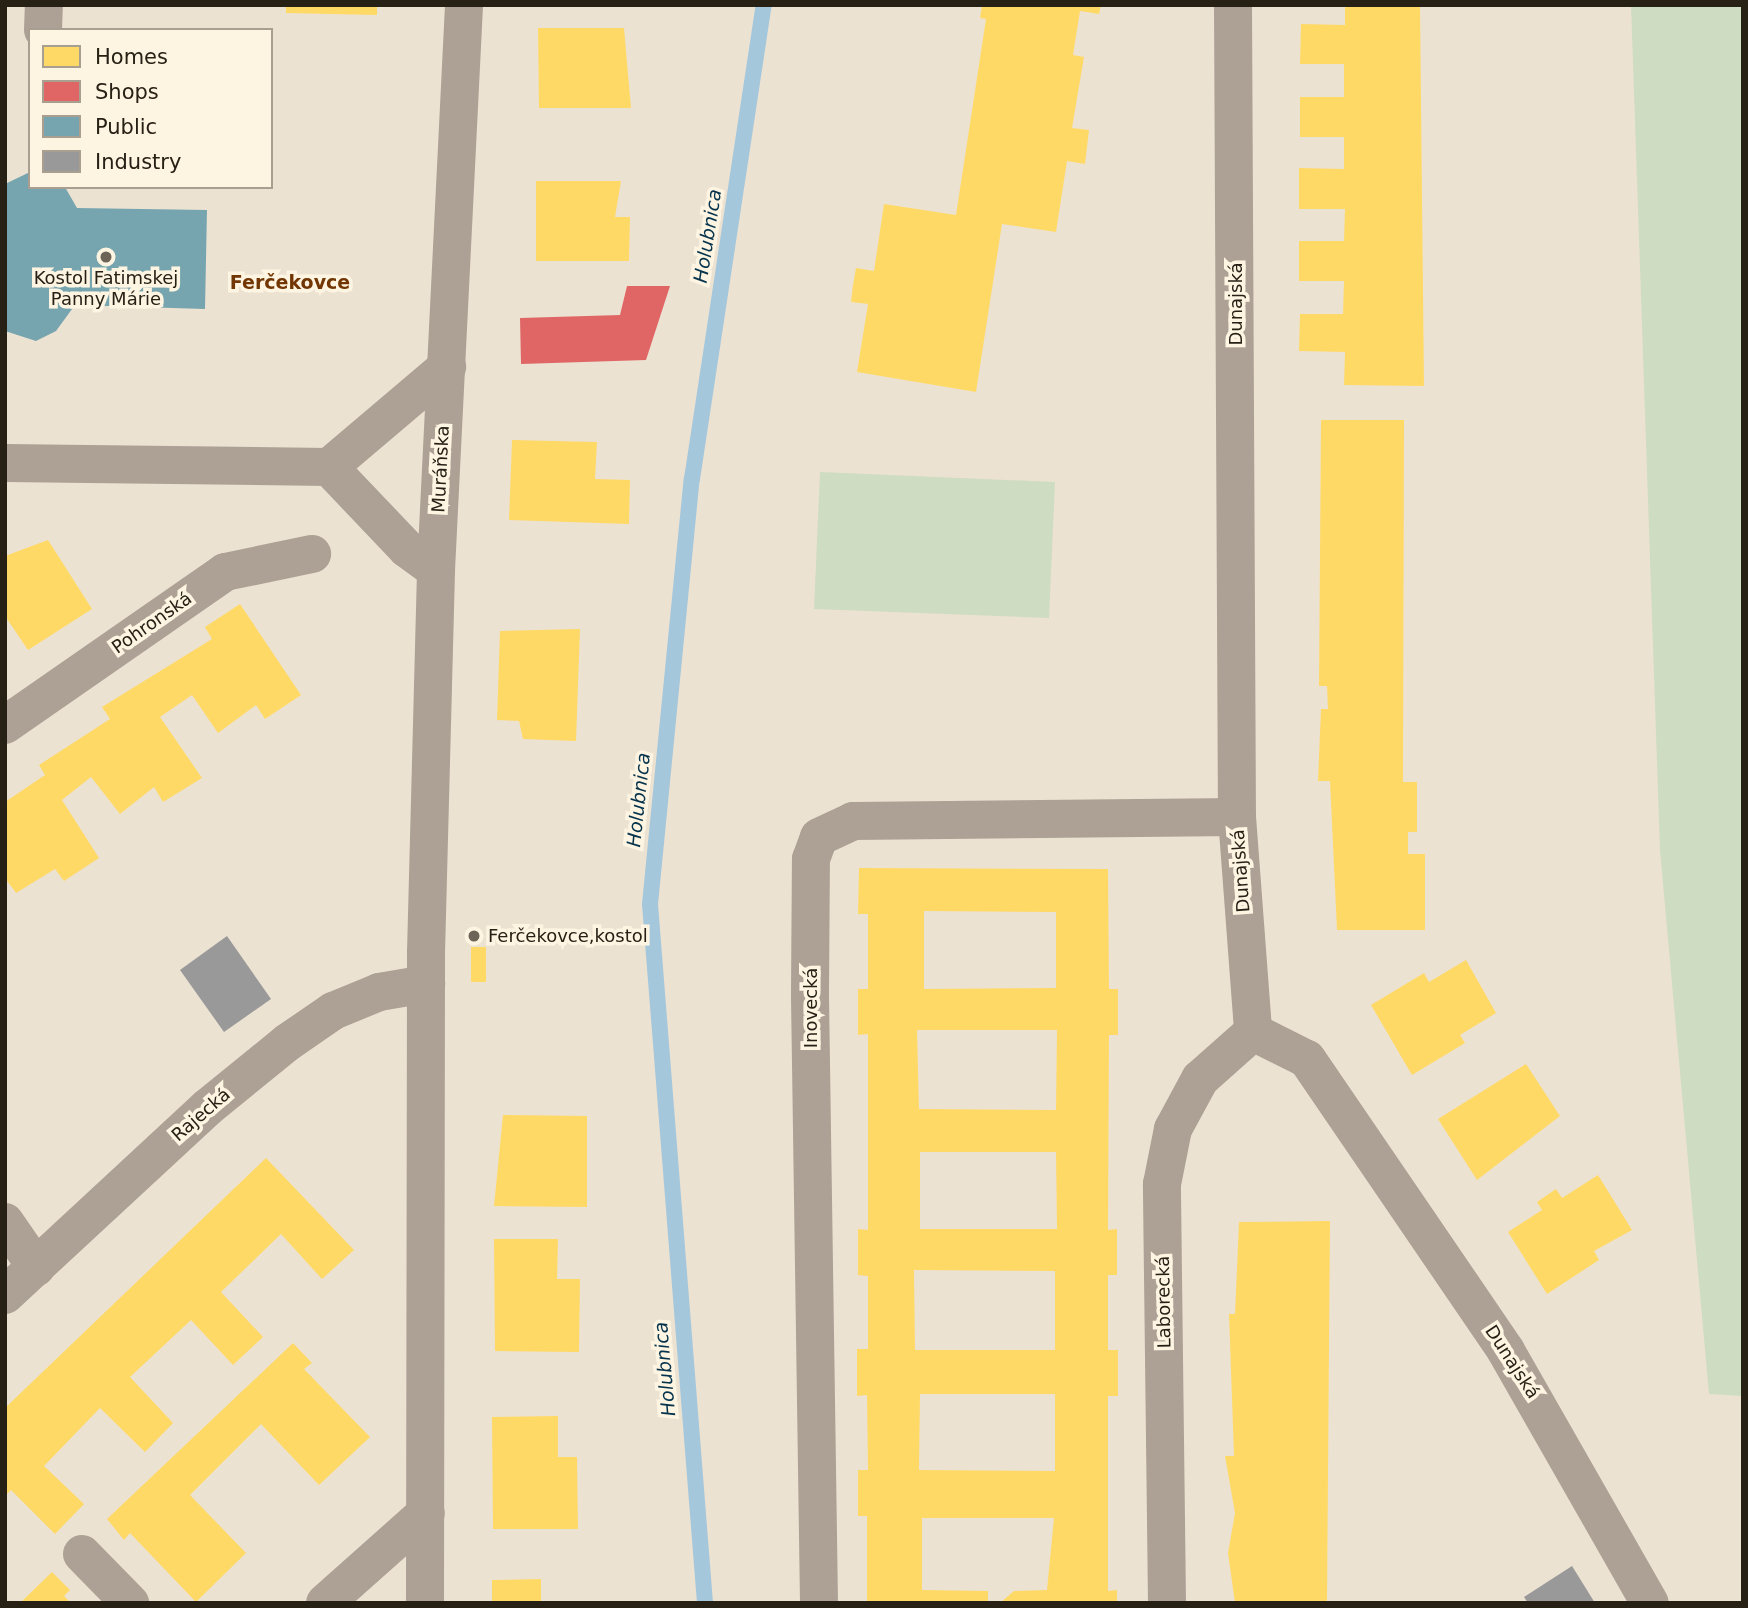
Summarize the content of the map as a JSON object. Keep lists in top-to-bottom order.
{
  "streets": {
    "street": [
      "Dunajská",
      "Muráňska",
      "Pohronská",
      "Inovecká",
      "Rajecká",
      "Laborecká"
    ]
  },
  "crossings": [
    ["Dunajská", "Inovecká"],
    ["Dunajská", "Laborecká"],
    ["Muráňska", "Rajecká"]
  ],
  "districts": ["Ferčekovce"],
  "water": ["Holubnica"],
  "places": ["Kostol Fatimskej Panny Márie", "Ferčekovce,kostol"],
  "legend": [
    "Homes",
    "Shops",
    "Public",
    "Industry"
  ]
}
